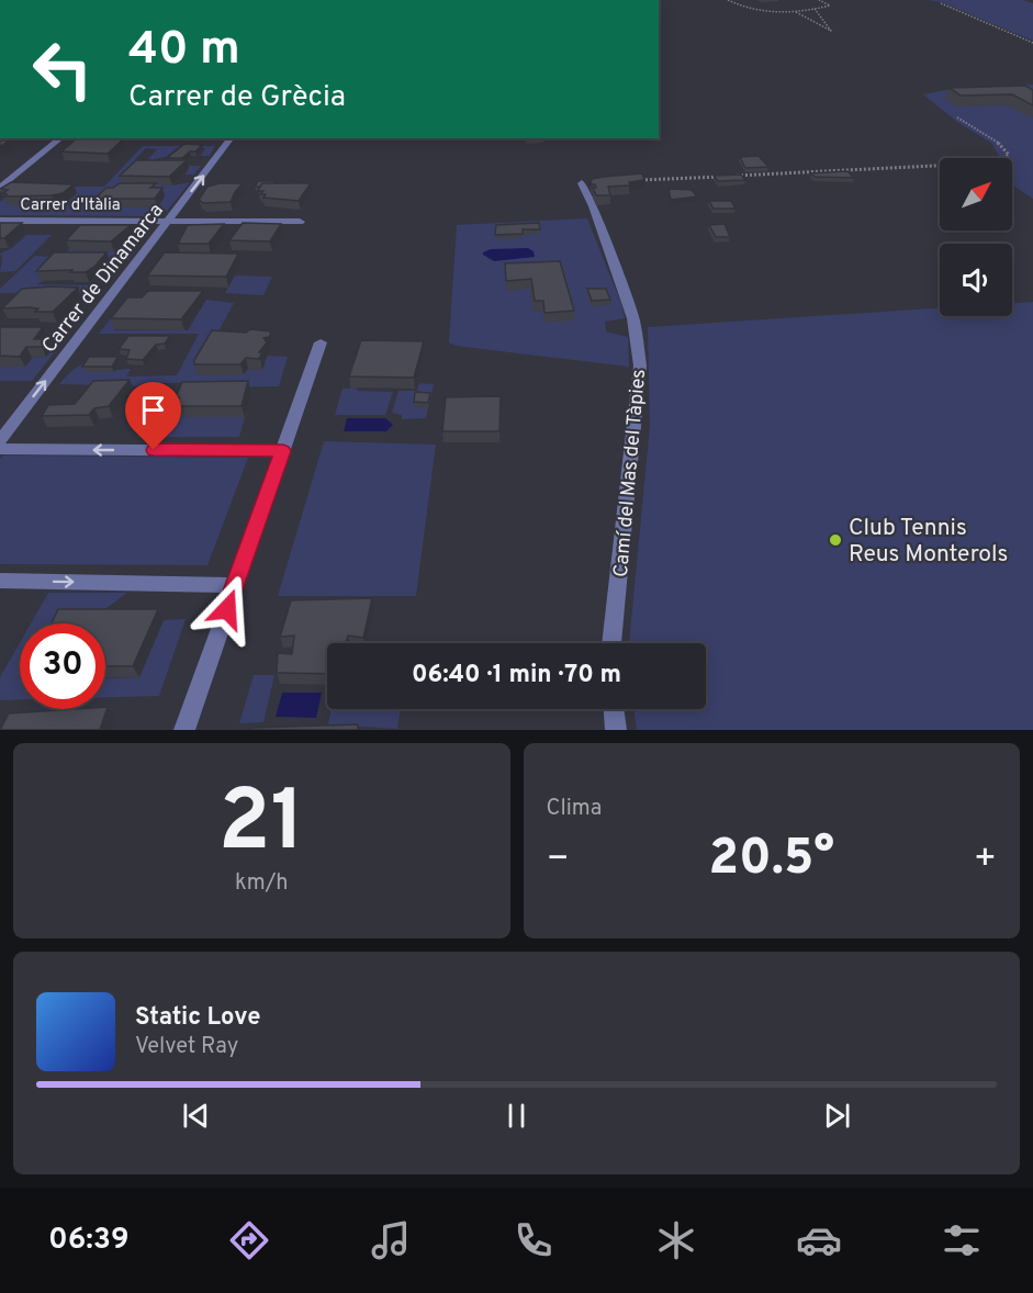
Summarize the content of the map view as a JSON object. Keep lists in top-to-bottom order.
{
  "streets": {
    "street": ["Carrer d'Itàlia", "Carrer de Dinamarca", "Camí del Mas del Tàpies"]
  },
  "crossings": [
    ["Carrer d'Itàlia", "Carrer de Dinamarca"]
  ],
  "one_way": ["Carrer de Dinamarca"],
  "places": ["Club Tennis Reus Monterols"],
  "north": "top right",
  "page": {
    "turn": ["40 m", "Carrer de Grècia"],
    "limit": "30",
    "trip": "06:40 · 1 min · 70 m",
    "tile": [
      ["21", "km/h"],
      "Clima"
    ],
    "heat": ["−", "20.5°", "+"],
    "song": ["Static Love", "Velvet Ray"],
    "tabs": "06:39"
  }
}
